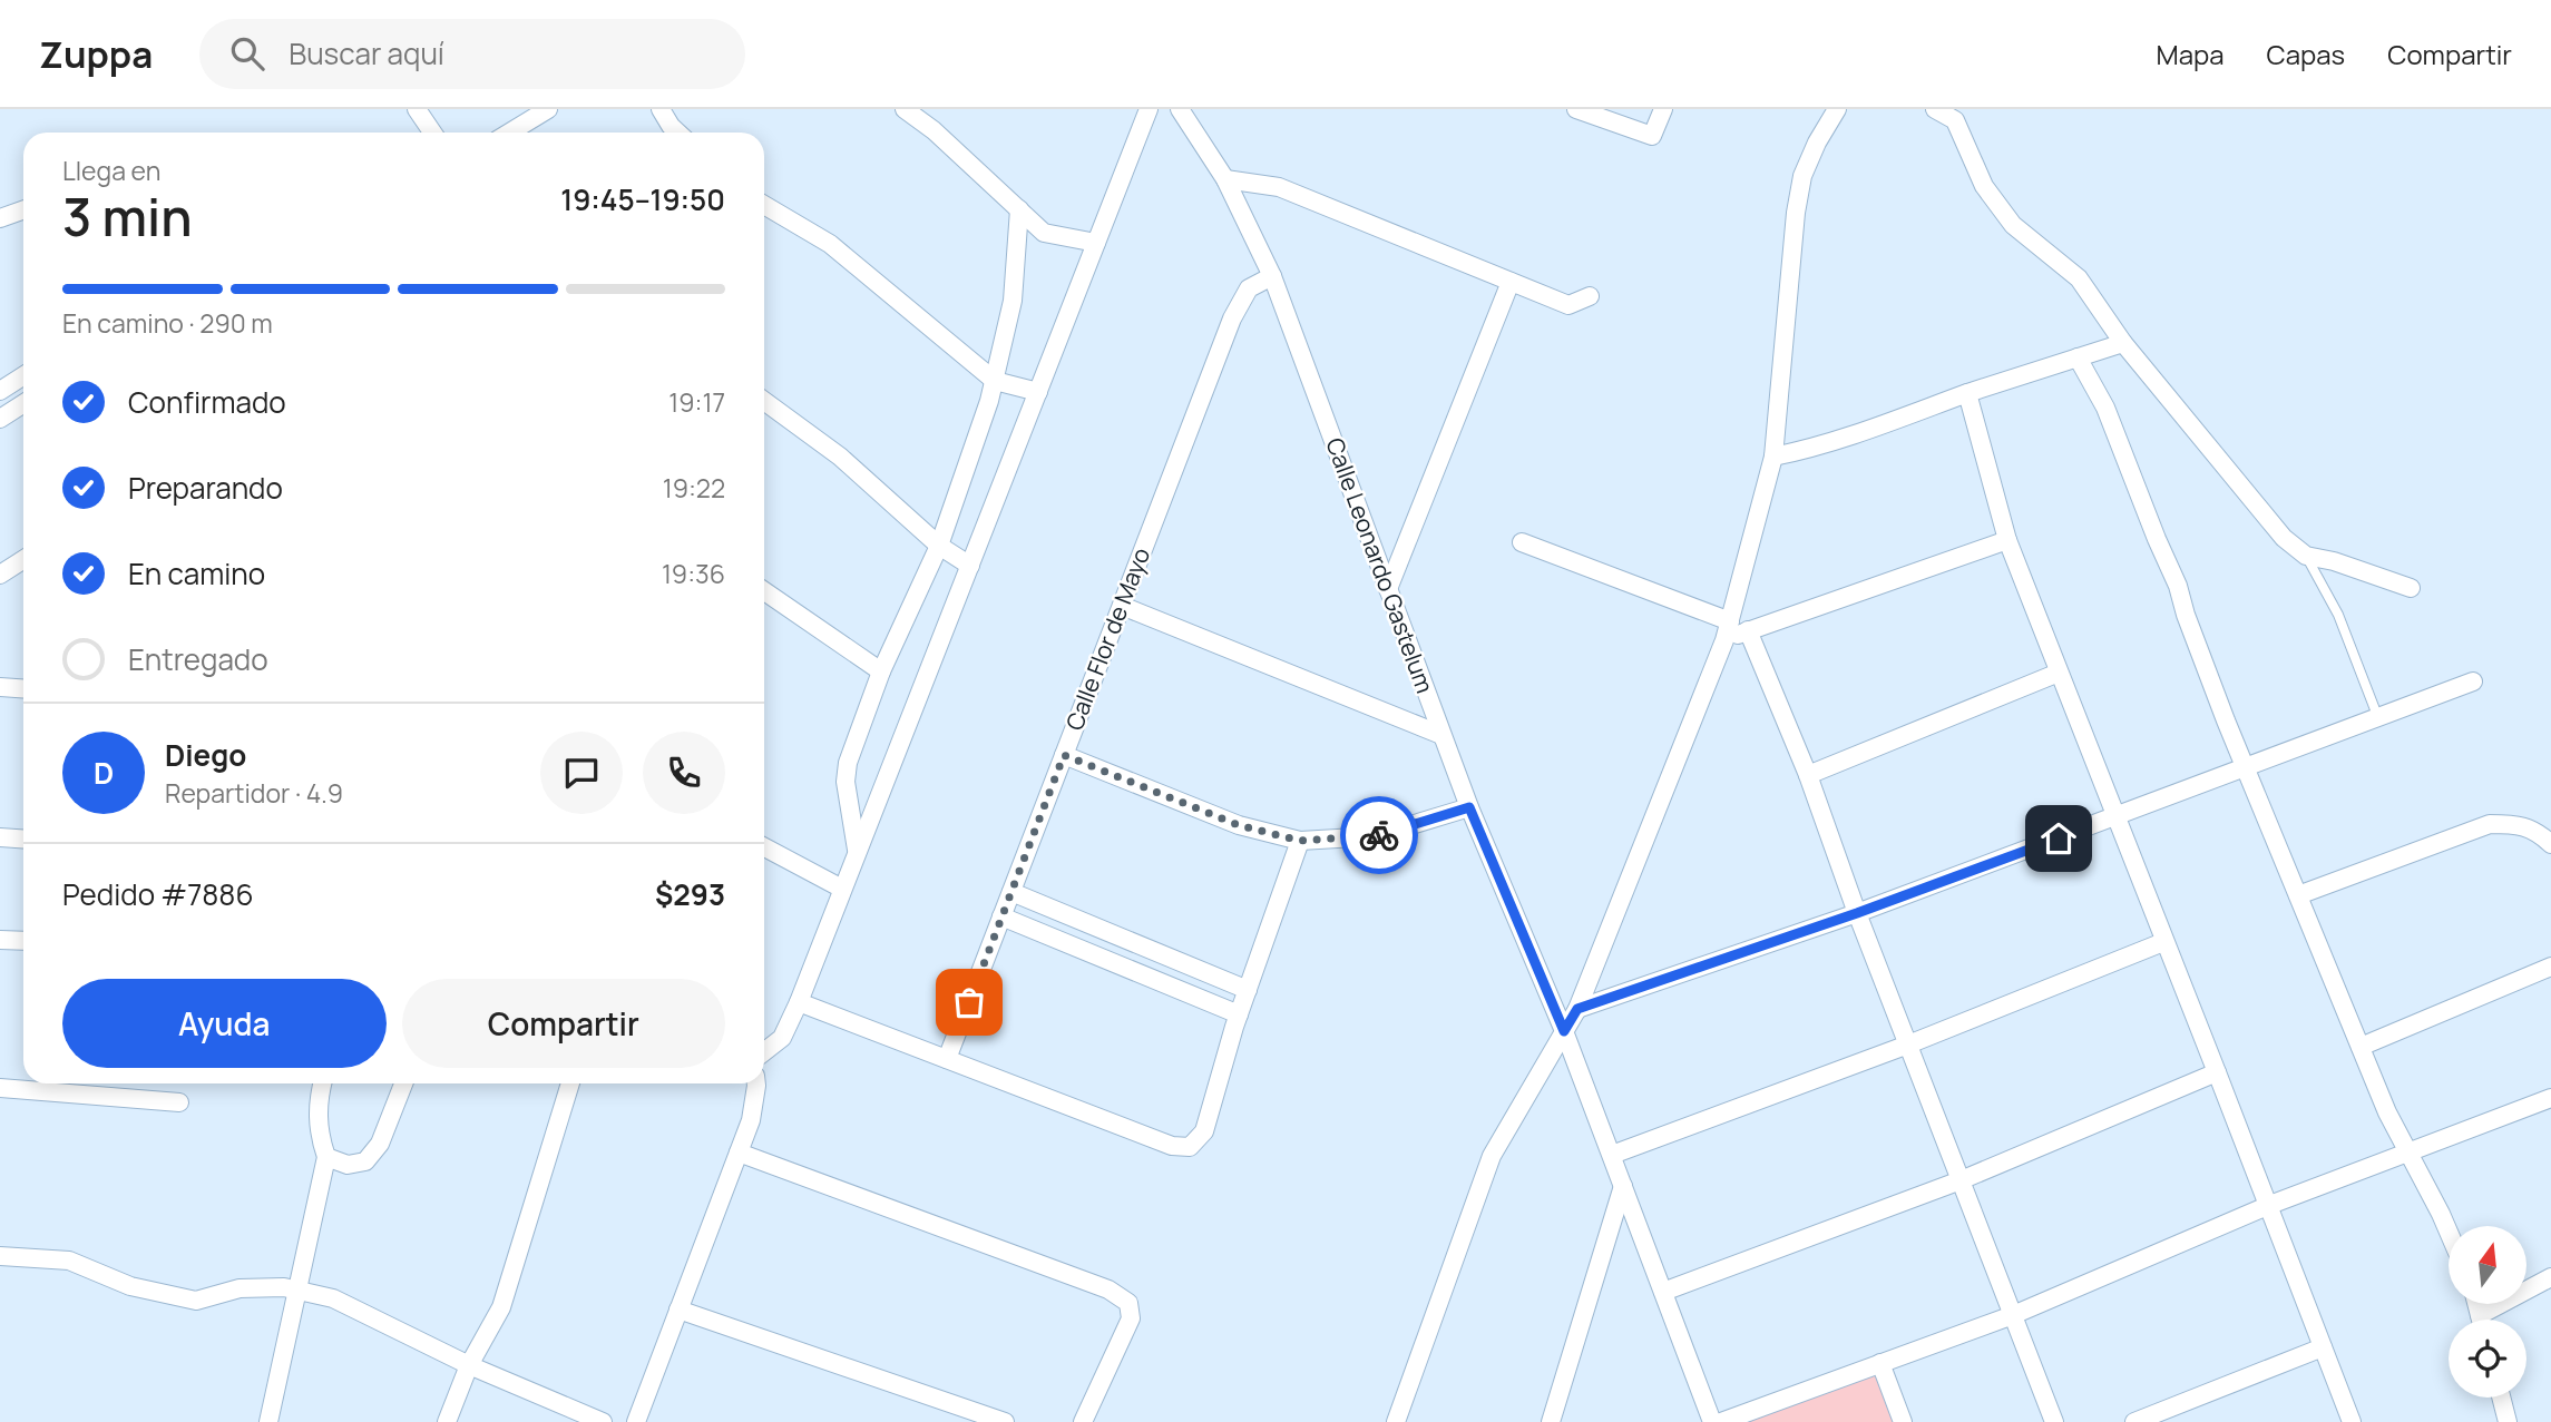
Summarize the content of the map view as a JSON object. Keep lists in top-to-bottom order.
{
  "streets": {
    "street": ["Calle Leonardo Gastelum", "Calle Flor de Mayo"]
  },
  "crossings": [
    ["Calle Leonardo Gastelum", "Calle Flor de Mayo"]
  ],
  "north": "top",
  "page": {
    "header": "Zuppa",
    "search": "Buscar aquí",
    "nav": ["Mapa", "Capas", "Compartir"],
    "heading": ["3 min", "Llega en", "19:45–19:50"],
    "panel": [
      "Diego",
      "Repartidor · 4.9",
      "Pedido #7886",
      "$293"
    ],
    "bar": "En camino · 290 m",
    "list": [
      ["Confirmado", "19:17"],
      ["Preparando", "19:22"],
      ["En camino", "19:36"],
      "Entregado"
    ],
    "round": "D",
    "buttons": ["Ayuda", "Compartir"]
  }
}
